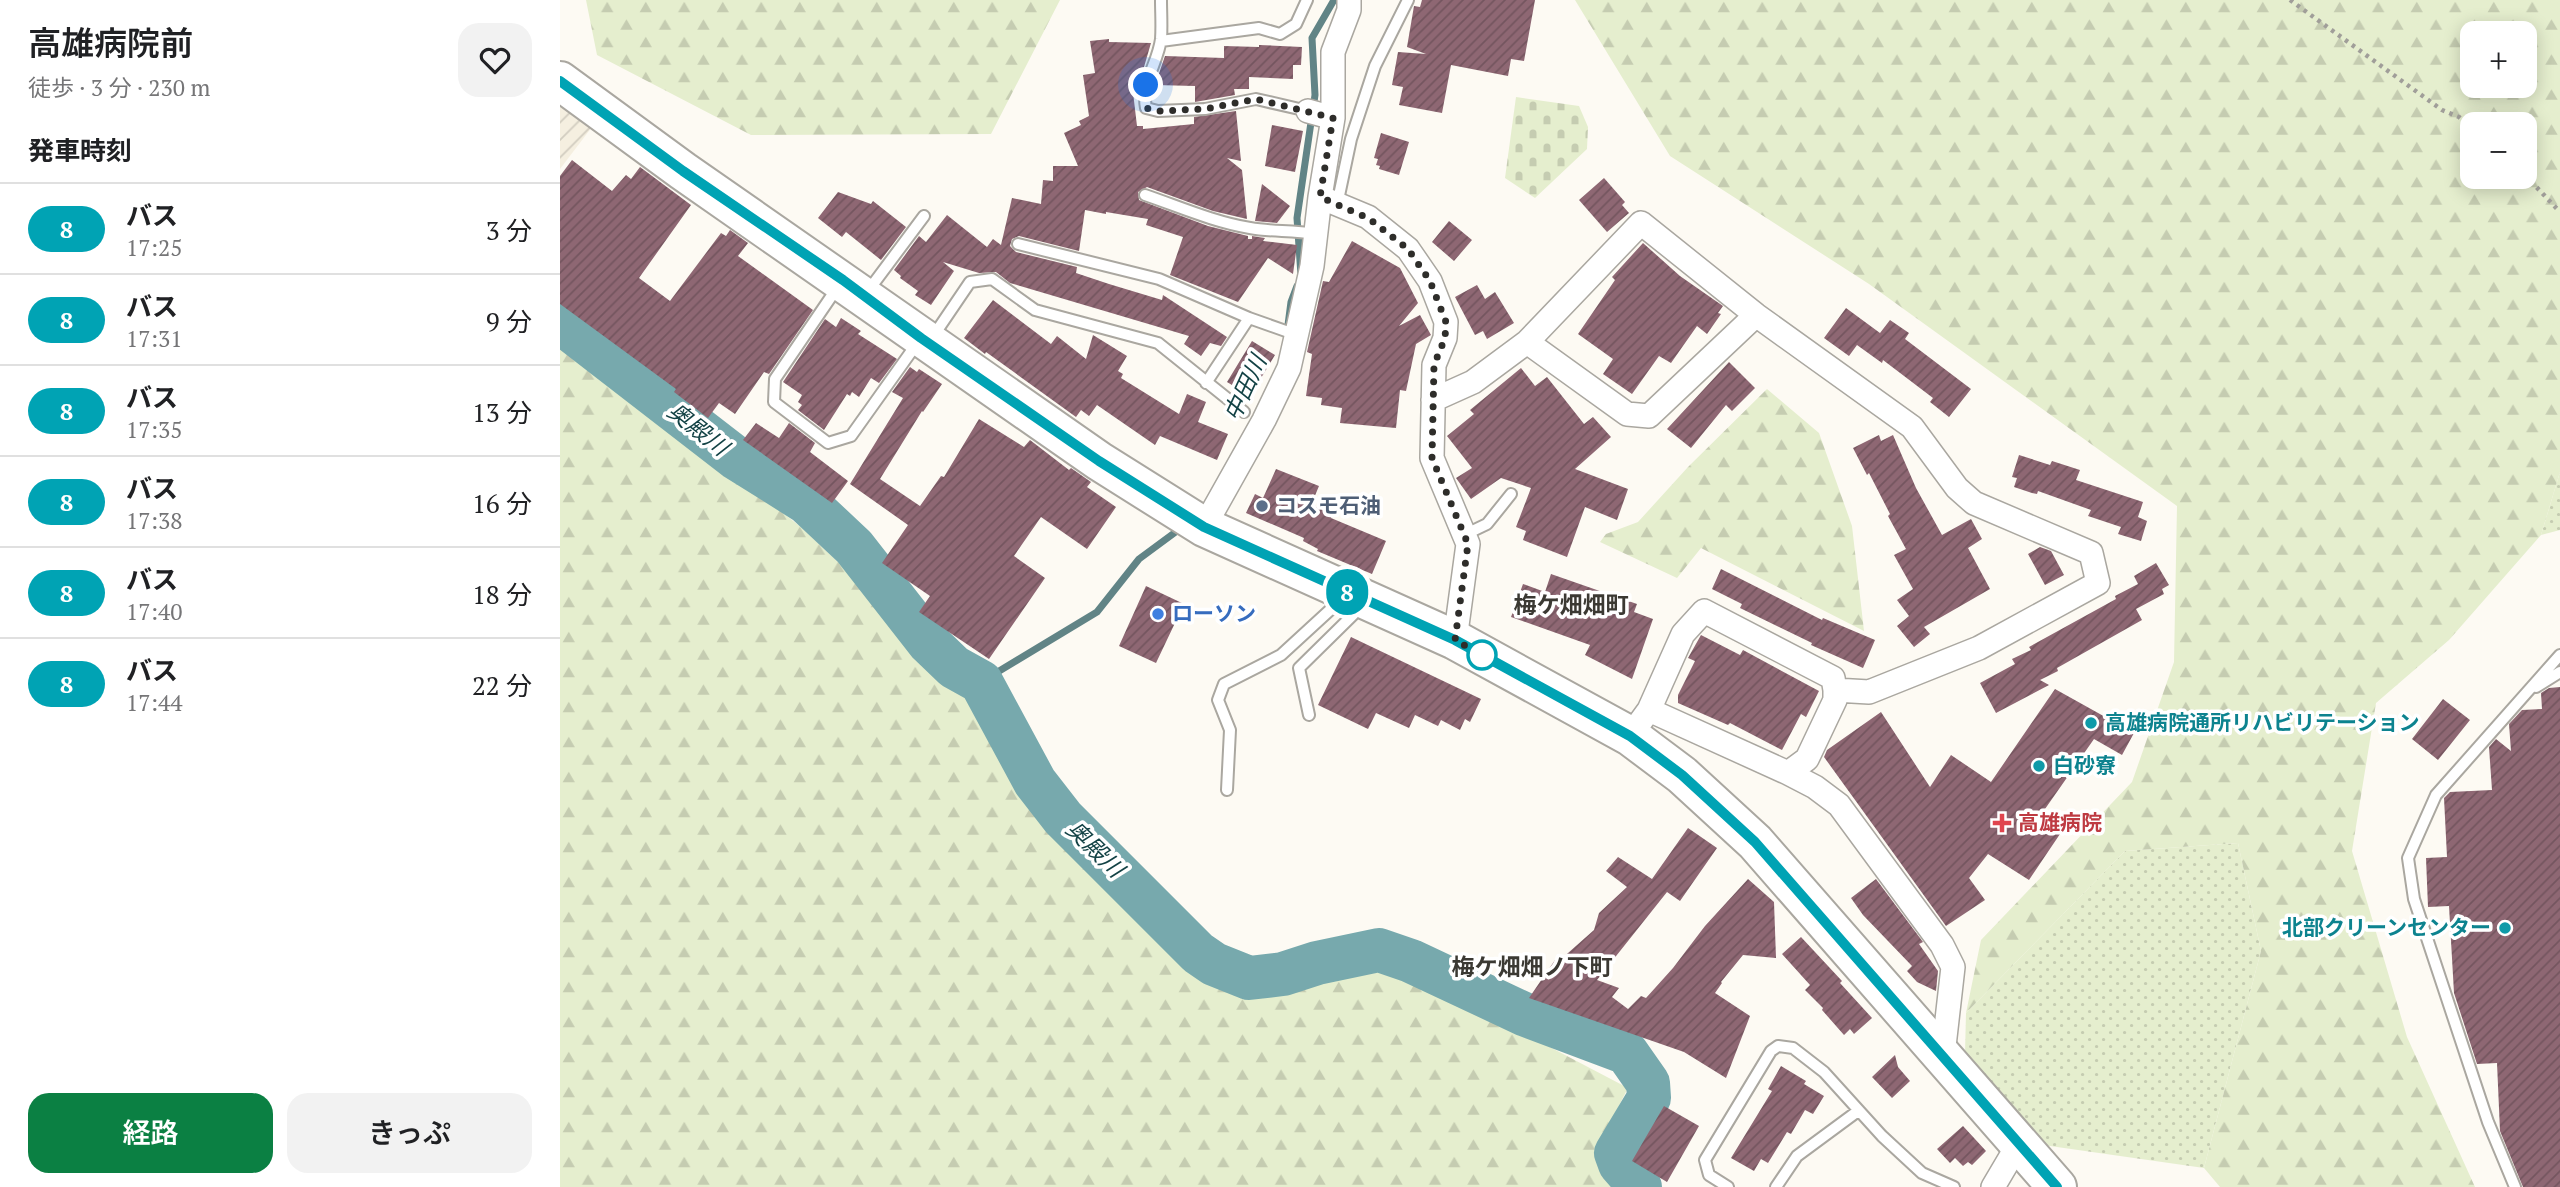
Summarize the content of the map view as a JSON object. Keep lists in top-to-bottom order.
{
  "districts": ["梅ケ畑畑町", "梅ケ畑畑ノ下町"],
  "water": ["中田川", "奥殿川"],
  "places": {
    "other": [
      "コスモ石油",
      "ローソン",
      "高雄病院通所リハビリテーション",
      "白砂寮",
      "北部クリーンセンター"
    ],
    "health": ["高雄病院"]
  },
  "lines": ["bus line 8"],
  "page": {
    "heading": [
      ["高雄病院前", "徒歩 · 3 分 · 230 m"],
      "発車時刻"
    ],
    "on_map": "8",
    "map_buttons": ["+", "−"],
    "list": [
      {
        "mark": "8",
        "name": "バス",
        "note": "17:25",
        "value": "3 分"
      },
      {
        "mark": "8",
        "name": "バス",
        "note": "17:31",
        "value": "9 分"
      },
      {
        "mark": "8",
        "name": "バス",
        "note": "17:35",
        "value": "13 分"
      },
      {
        "mark": "8",
        "name": "バス",
        "note": "17:38",
        "value": "16 分"
      },
      {
        "mark": "8",
        "name": "バス",
        "note": "17:40",
        "value": "18 分"
      },
      {
        "mark": "8",
        "name": "バス",
        "note": "17:44",
        "value": "22 分"
      }
    ],
    "buttons": ["経路", "きっぷ"]
  }
}
